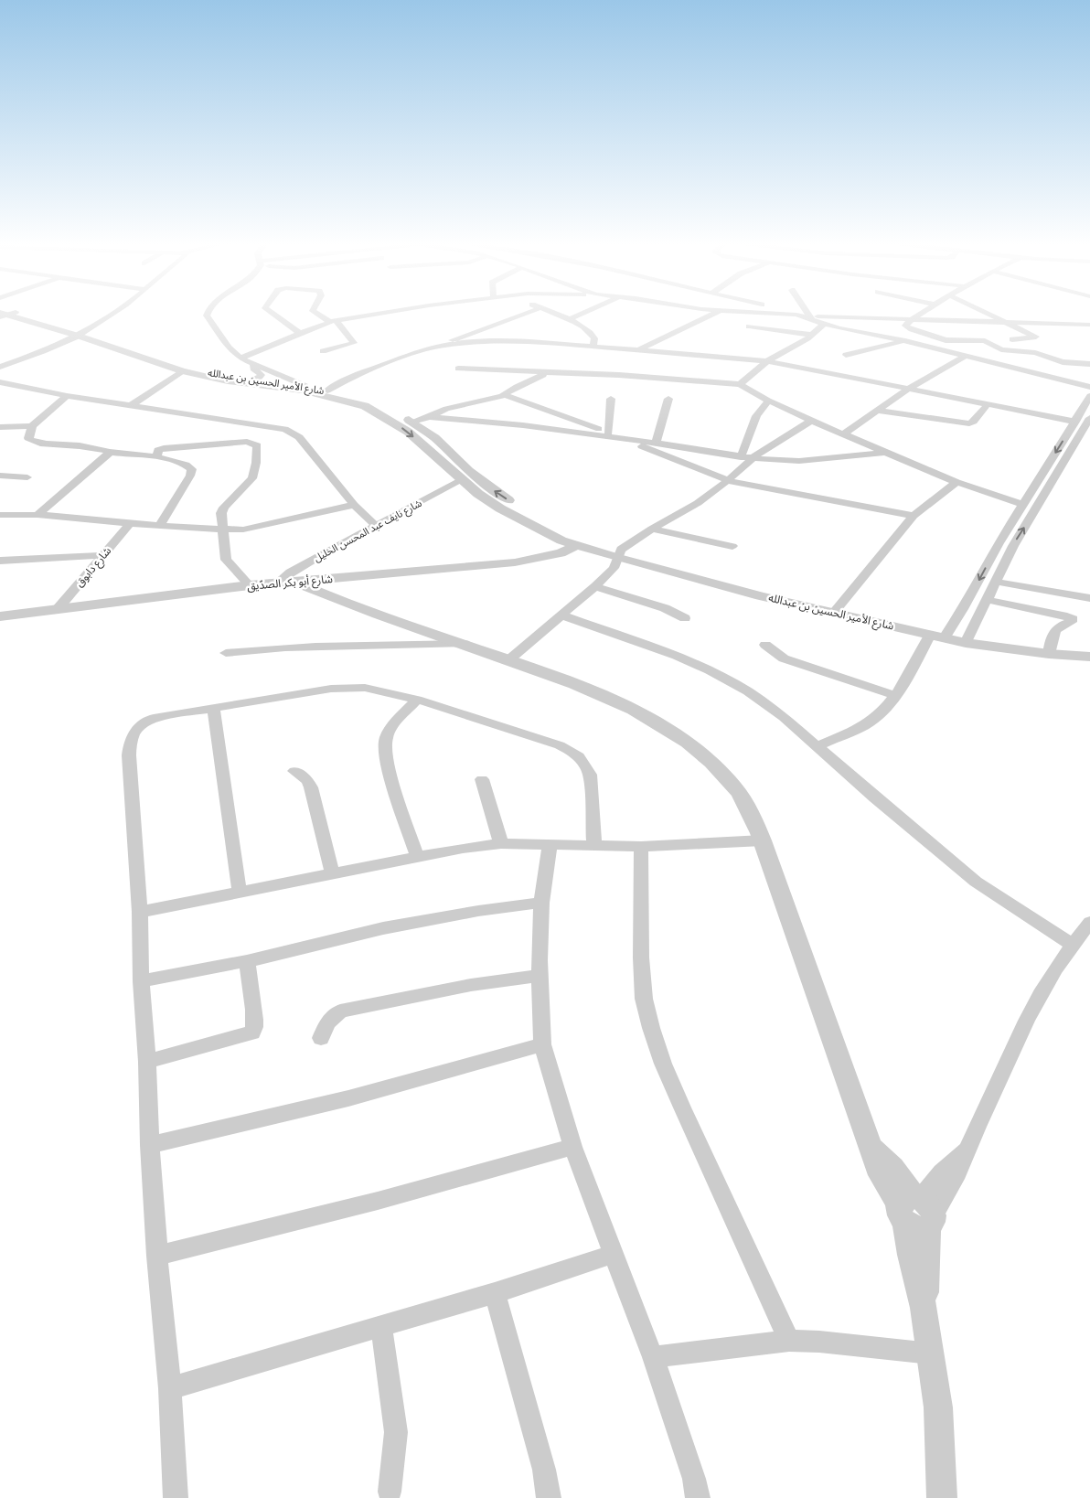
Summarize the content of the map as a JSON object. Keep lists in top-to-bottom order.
{
  "streets": {
    "street": [
      "شارع الأمير الحسين بن عبدالله",
      "شارع نايف عبد المحسن الخليل",
      "شارع دابوق",
      "شارع أبو بكر الصدّيق"
    ]
  },
  "crossings": [
    ["شارع الأمير الحسين بن عبدالله", "شارع نايف عبد المحسن الخليل"],
    ["شارع الأمير الحسين بن عبدالله", "شارع أبو بكر الصدّيق"],
    ["شارع نايف عبد المحسن الخليل", "شارع أبو بكر الصدّيق"],
    ["شارع دابوق", "شارع أبو بكر الصدّيق"]
  ]
}
